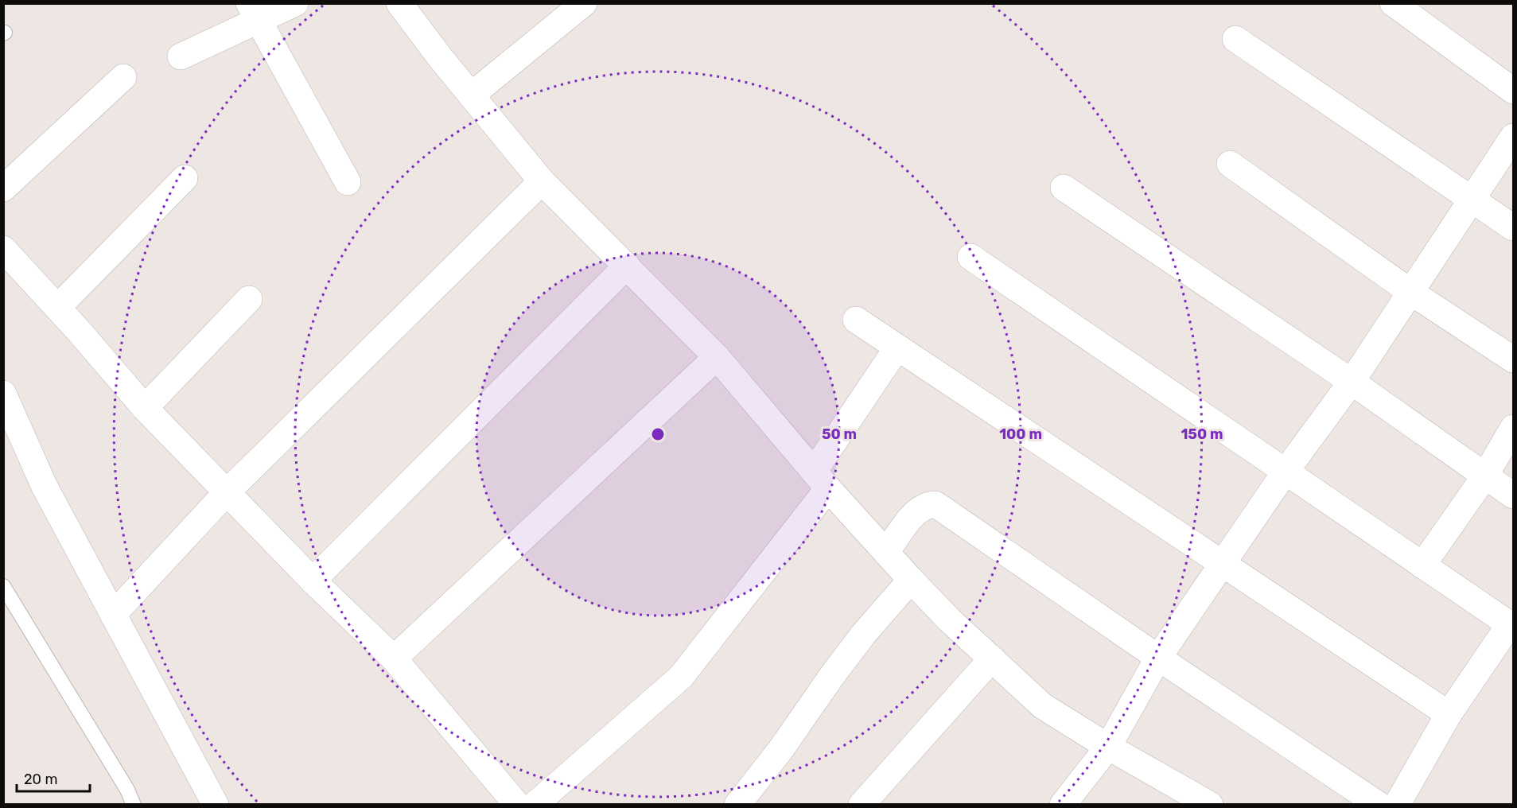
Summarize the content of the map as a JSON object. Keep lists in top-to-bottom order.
{
  "scale_bar": "20 m",
  "rings": ["50 m", "100 m", "150 m"]
}
